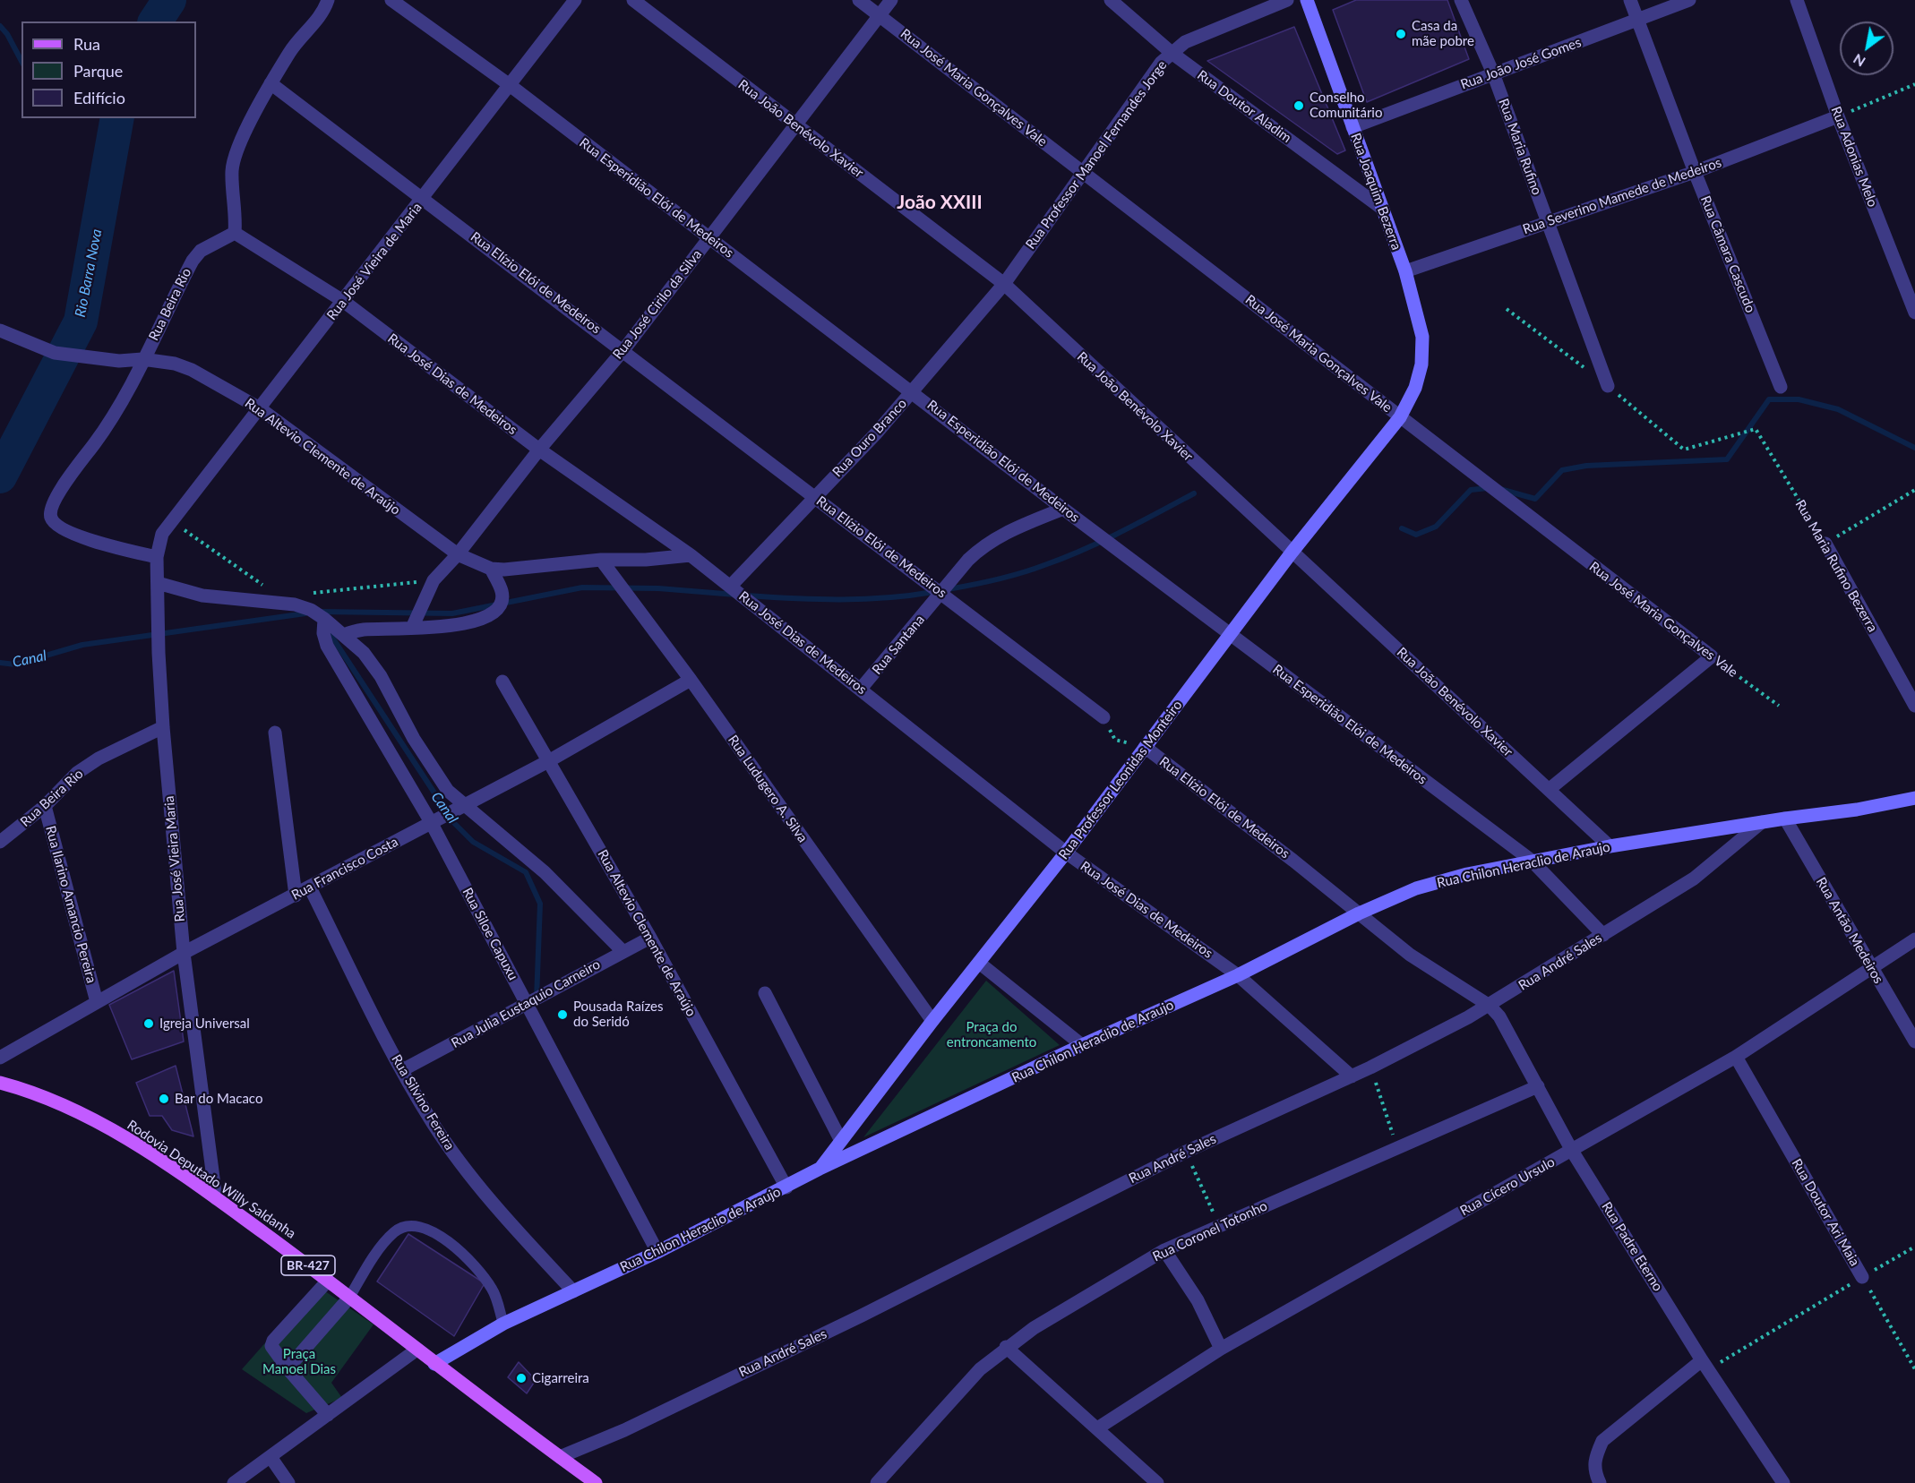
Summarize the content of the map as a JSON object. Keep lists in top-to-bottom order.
{
  "streets": {
    "main road": [
      "Rua Joaquim Bezerra",
      "Rua Professor Leonidas Monteiro",
      "Rua Chilon Heraclio de Araujo",
      "Rodovia Deputado Willy Saldanha",
      "BR-427"
    ],
    "street": [
      "Rua João José Gomes",
      "Rua José Maria Gonçalves Vale",
      "Rua Doutor Aladim",
      "Rua João Benévolo Xavier",
      "Rua Maria Rufino",
      "Rua Professor Manoel Fernandes Jorge",
      "Rua Adonias Melo",
      "Rua Severino Mamede de Medeiros",
      "Rua Esperidião Elói de Medeiros",
      "Rua Câmara Cascudo",
      "Rua José Vieira de Maria",
      "Rua Elízio Elói de Medeiros",
      "Rua Beira Rio",
      "Rua José Cirilo da Silva",
      "Rua José Dias de Medeiros",
      "Rua Ouro Branco",
      "Rua Altevio Clemente de Araújo",
      "Rua Maria Rufino Bezerra",
      "Rua Santana",
      "Rua Ludugero A. Silva",
      "Rua José Vieira Maria",
      "Rua Francisco Costa",
      "Rua Ilarino Amancio Pereira",
      "Rua Antão Medeiros",
      "Rua Siloe Capuxu",
      "Rua André Sales",
      "Rua Julia Eustaquio Carneiro",
      "Rua Silvino Fereira",
      "Rua Cícero Ursulo",
      "Rua Doutor Ari Maia",
      "Rua Coronel Totonho",
      "Rua Padre Eterno"
    ]
  },
  "crossings": [
    ["Rua João José Gomes", "Rua Maria Rufino"],
    ["Rua João José Gomes", "Rua Joaquim Bezerra"],
    ["Rua João José Gomes", "Rua Câmara Cascudo"],
    ["Rua José Maria Gonçalves Vale", "Rua Professor Manoel Fernandes Jorge"],
    ["Rua José Maria Gonçalves Vale", "Rua José Cirilo da Silva"],
    ["Rua José Maria Gonçalves Vale", "Rua Professor Leonidas Monteiro"],
    ["Rua Doutor Aladim", "Rua Professor Manoel Fernandes Jorge"],
    ["Rua Doutor Aladim", "Rua Joaquim Bezerra"],
    ["Rua João Benévolo Xavier", "Rua Professor Manoel Fernandes Jorge"],
    ["Rua João Benévolo Xavier", "Rua José Cirilo da Silva"],
    ["Rua João Benévolo Xavier", "Rua Ouro Branco"],
    ["Rua João Benévolo Xavier", "Rua Professor Leonidas Monteiro"],
    ["Rua João Benévolo Xavier", "Rua Chilon Heraclio de Araujo"],
    ["Rua Maria Rufino", "Rua Severino Mamede de Medeiros"],
    ["Rua Maria Rufino", "Rua Maria Rufino Bezerra"],
    ["Rua Professor Manoel Fernandes Jorge", "Rua Ouro Branco"],
    ["Rua Adonias Melo", "Rua Severino Mamede de Medeiros"],
    ["Rua Joaquim Bezerra", "Rua Severino Mamede de Medeiros"],
    ["Rua Joaquim Bezerra", "Rua Professor Leonidas Monteiro"],
    ["Rua Severino Mamede de Medeiros", "Rua Câmara Cascudo"],
    ["Rua Esperidião Elói de Medeiros", "Rua José Vieira de Maria"],
    ["Rua Esperidião Elói de Medeiros", "Rua José Cirilo da Silva"],
    ["Rua Esperidião Elói de Medeiros", "Rua Ouro Branco"],
    ["Rua Esperidião Elói de Medeiros", "Rua Santana"],
    ["Rua Esperidião Elói de Medeiros", "Rua Professor Leonidas Monteiro"],
    ["Rua Esperidião Elói de Medeiros", "Rua Chilon Heraclio de Araujo"],
    ["Rua Esperidião Elói de Medeiros", "Rua André Sales"],
    ["Rua José Vieira de Maria", "Rua Elízio Elói de Medeiros"],
    ["Rua José Vieira de Maria", "Rua José Dias de Medeiros"],
    ["Rua José Vieira de Maria", "Rua Altevio Clemente de Araújo"],
    ["Rua José Vieira de Maria", "Rua José Vieira Maria"],
    ["Rua Elízio Elói de Medeiros", "Rua José Cirilo da Silva"],
    ["Rua Elízio Elói de Medeiros", "Rua Ouro Branco"],
    ["Rua Elízio Elói de Medeiros", "Rua Santana"],
    ["Rua Elízio Elói de Medeiros", "Rua Professor Leonidas Monteiro"],
    ["Rua Elízio Elói de Medeiros", "Rua Chilon Heraclio de Araujo"],
    ["Rua Elízio Elói de Medeiros", "Rua André Sales"],
    ["Rua Elízio Elói de Medeiros", "Rua Padre Eterno"],
    ["Rua Beira Rio", "Rua José Dias de Medeiros"],
    ["Rua Beira Rio", "Rua Altevio Clemente de Araújo"],
    ["Rua Beira Rio", "Rua José Vieira Maria"],
    ["Rua Beira Rio", "Rua Ilarino Amancio Pereira"],
    ["Rua José Cirilo da Silva", "Rua José Dias de Medeiros"],
    ["Rua José Cirilo da Silva", "Rua Altevio Clemente de Araújo"],
    ["Rua José Dias de Medeiros", "Rua Ouro Branco"],
    ["Rua José Dias de Medeiros", "Rua Santana"],
    ["Rua José Dias de Medeiros", "Rua Professor Leonidas Monteiro"],
    ["Rua José Dias de Medeiros", "Rua Chilon Heraclio de Araujo"],
    ["Rua José Dias de Medeiros", "Rua André Sales"],
    ["Rua Altevio Clemente de Araújo", "Rua Chilon Heraclio de Araujo"],
    ["Rua Altevio Clemente de Araújo", "Rua Francisco Costa"],
    ["Rua Altevio Clemente de Araújo", "Rua Julia Eustaquio Carneiro"],
    ["Rua Professor Leonidas Monteiro", "Rua Ludugero A. Silva"],
    ["Rua Professor Leonidas Monteiro", "Rua Chilon Heraclio de Araujo"],
    ["Rua Ludugero A. Silva", "Rua Francisco Costa"],
    ["Rua José Vieira Maria", "Rua Francisco Costa"],
    ["Rua José Vieira Maria", "Rodovia Deputado Willy Saldanha"],
    ["Rua Chilon Heraclio de Araujo", "Rua Antão Medeiros"],
    ["Rua Chilon Heraclio de Araujo", "Rua Siloe Capuxu"],
    ["Rua Chilon Heraclio de Araujo", "Rua André Sales"],
    ["Rua Chilon Heraclio de Araujo", "Rua Silvino Fereira"],
    ["Rua Chilon Heraclio de Araujo", "Rodovia Deputado Willy Saldanha"],
    ["Rua Francisco Costa", "Rua Ilarino Amancio Pereira"],
    ["Rua Francisco Costa", "Rua Siloe Capuxu"],
    ["Rua Francisco Costa", "Rua Silvino Fereira"],
    ["Rua Antão Medeiros", "Rua Cícero Ursulo"],
    ["Rua Siloe Capuxu", "Rua Julia Eustaquio Carneiro"],
    ["Rua André Sales", "Rodovia Deputado Willy Saldanha"],
    ["Rua André Sales", "Rua Padre Eterno"],
    ["Rua Julia Eustaquio Carneiro", "Rua Silvino Fereira"],
    ["Rua Cícero Ursulo", "Rua Doutor Ari Maia"],
    ["Rua Cícero Ursulo", "Rua Padre Eterno"],
    ["Rua Coronel Totonho", "Rua Padre Eterno"]
  ],
  "districts": ["João XXIII"],
  "water": ["Rio Barra Nova", "Canal"],
  "parks": ["Praça do entroncamento", "Praça Manoel Dias"],
  "places": [
    "Casa da mãe pobre",
    "Conselho Comunitário",
    "Pousada Raízes do Seridó",
    "Igreja Universal",
    "Bar do Macaco",
    "Cigarreira"
  ],
  "legend": ["Rua", "Parque", "Edifício"],
  "north": "bottom left"
}
